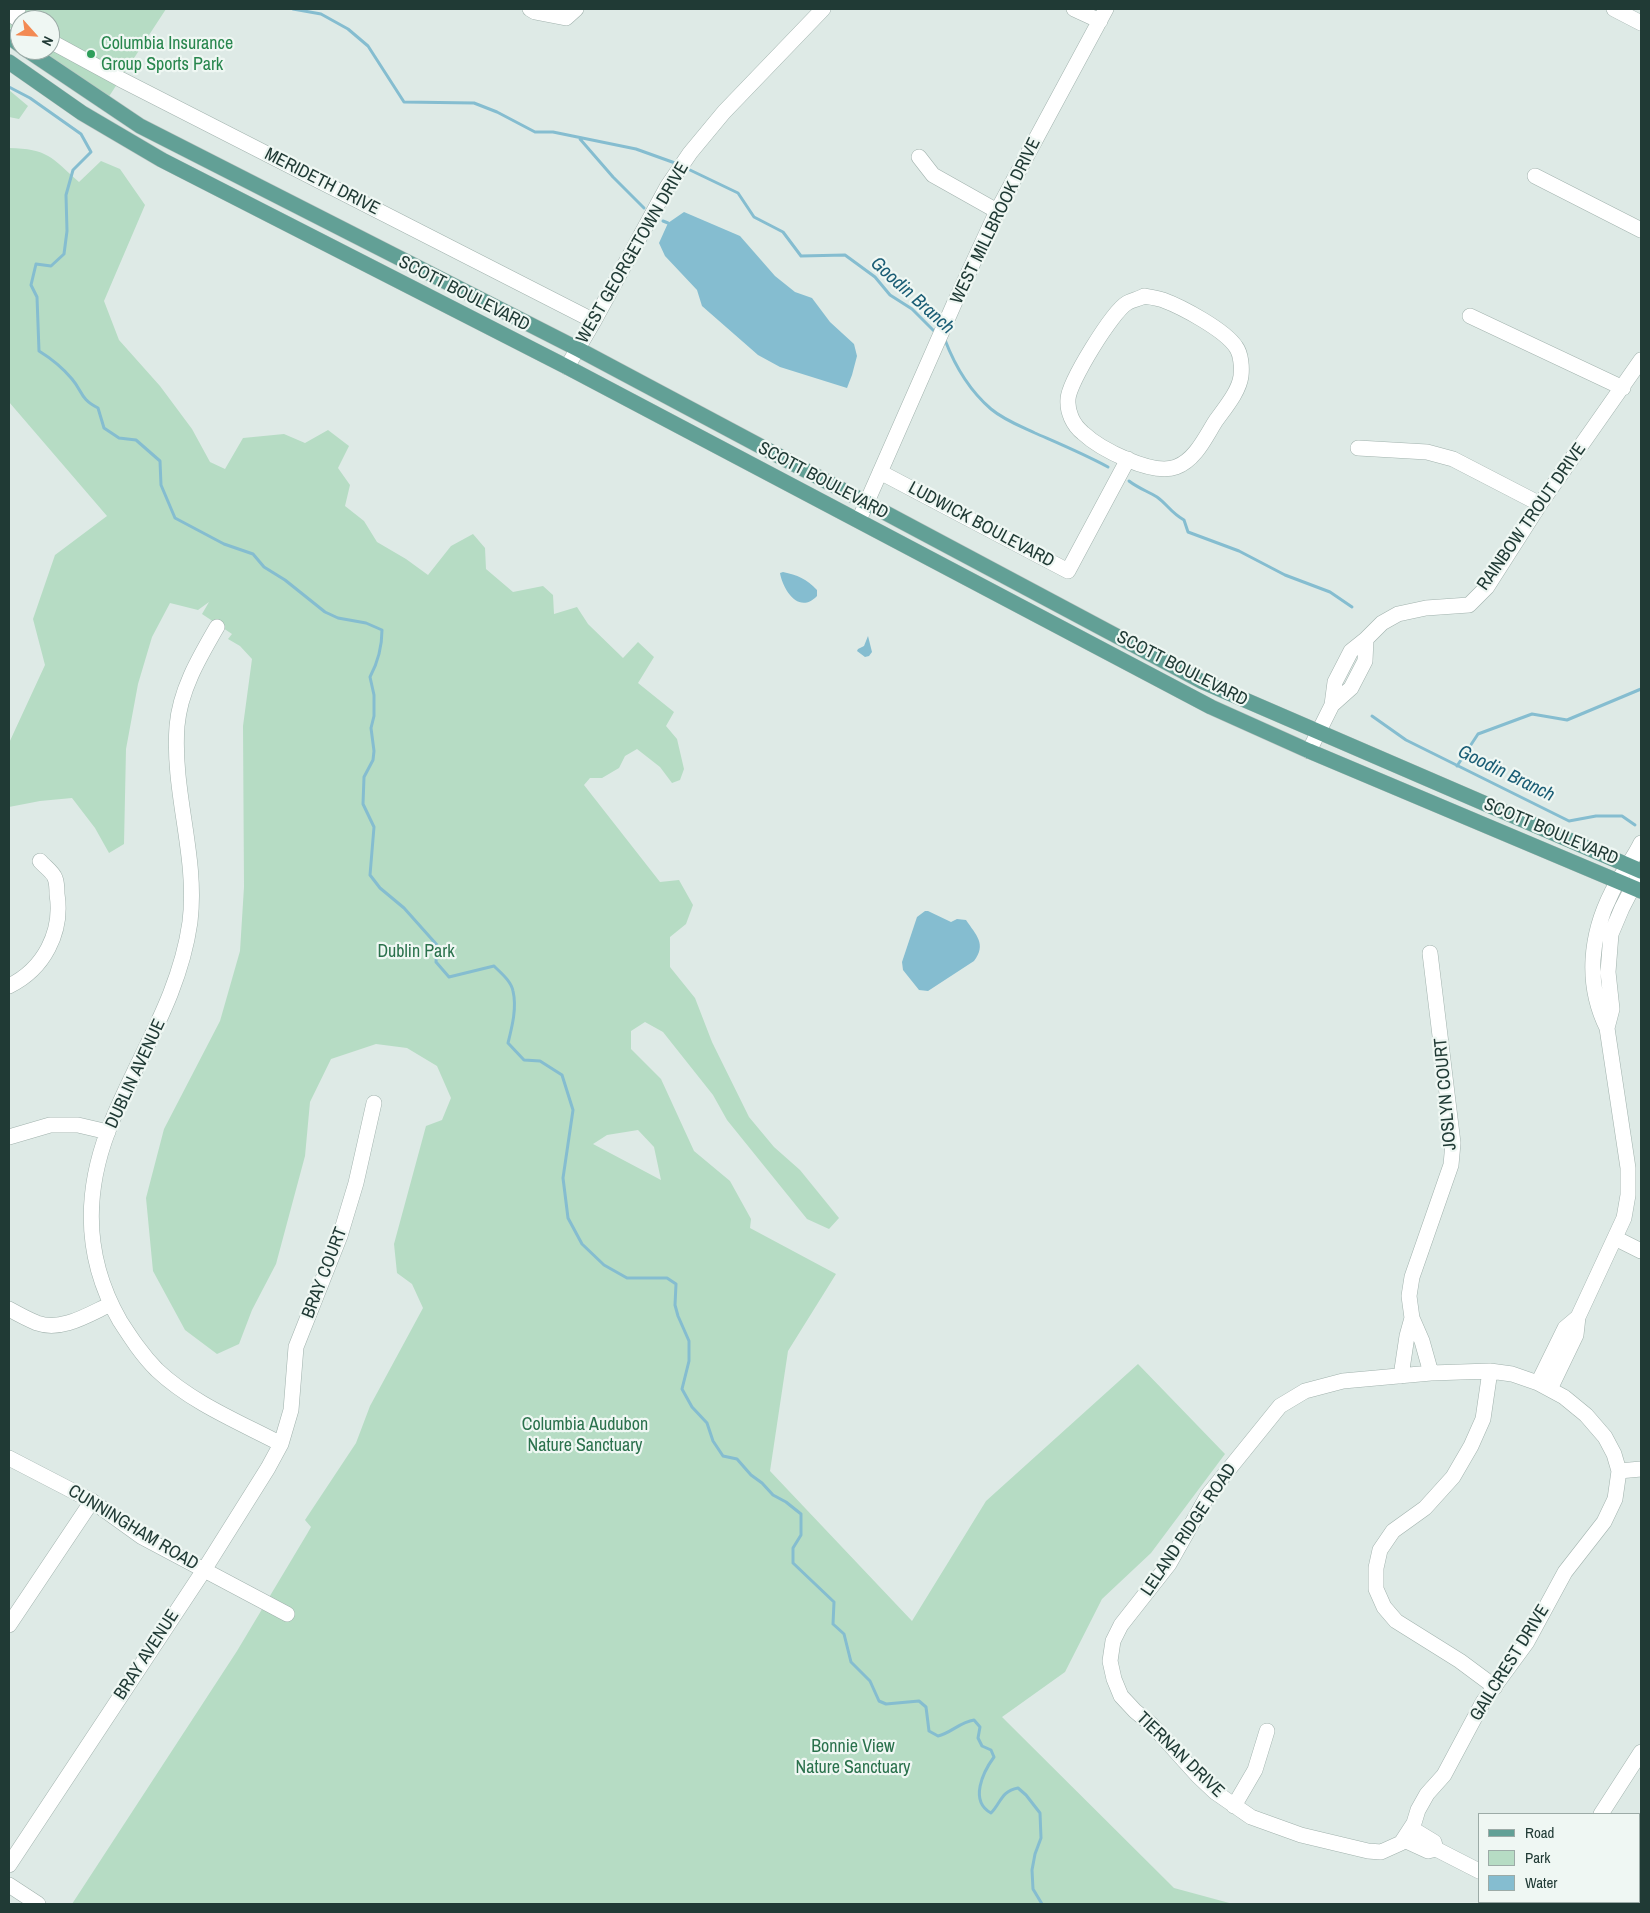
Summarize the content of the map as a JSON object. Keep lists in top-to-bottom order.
{
  "streets": {
    "main road": ["SCOTT BOULEVARD"],
    "street": [
      "MERIDETH DRIVE",
      "WEST MILLBROOK DRIVE",
      "WEST GEORGETOWN DRIVE",
      "RAINBOW TROUT DRIVE",
      "LUDWICK BOULEVARD",
      "DUBLIN AVENUE",
      "JOSLYN COURT",
      "BRAY COURT",
      "CUNNINGHAM ROAD",
      "LELAND RIDGE ROAD",
      "BRAY AVENUE",
      "GAILCREST DRIVE",
      "TIERNAN DRIVE"
    ]
  },
  "crossings": [
    ["MERIDETH DRIVE", "WEST GEORGETOWN DRIVE"],
    ["WEST MILLBROOK DRIVE", "SCOTT BOULEVARD"],
    ["WEST MILLBROOK DRIVE", "LUDWICK BOULEVARD"],
    ["WEST GEORGETOWN DRIVE", "SCOTT BOULEVARD"],
    ["SCOTT BOULEVARD", "RAINBOW TROUT DRIVE"],
    ["DUBLIN AVENUE", "BRAY COURT"],
    ["DUBLIN AVENUE", "BRAY AVENUE"],
    ["JOSLYN COURT", "LELAND RIDGE ROAD"],
    ["BRAY COURT", "BRAY AVENUE"],
    ["CUNNINGHAM ROAD", "BRAY AVENUE"],
    ["LELAND RIDGE ROAD", "GAILCREST DRIVE"],
    ["LELAND RIDGE ROAD", "TIERNAN DRIVE"],
    ["GAILCREST DRIVE", "TIERNAN DRIVE"]
  ],
  "water": ["Goodin Branch"],
  "parks": ["Dublin Park", "Columbia Audubon Nature Sanctuary", "Bonnie View Nature Sanctuary"],
  "places": ["Columbia Insurance Group Sports Park"],
  "legend": ["Road", "Park", "Water"],
  "north": "bottom right"
}
